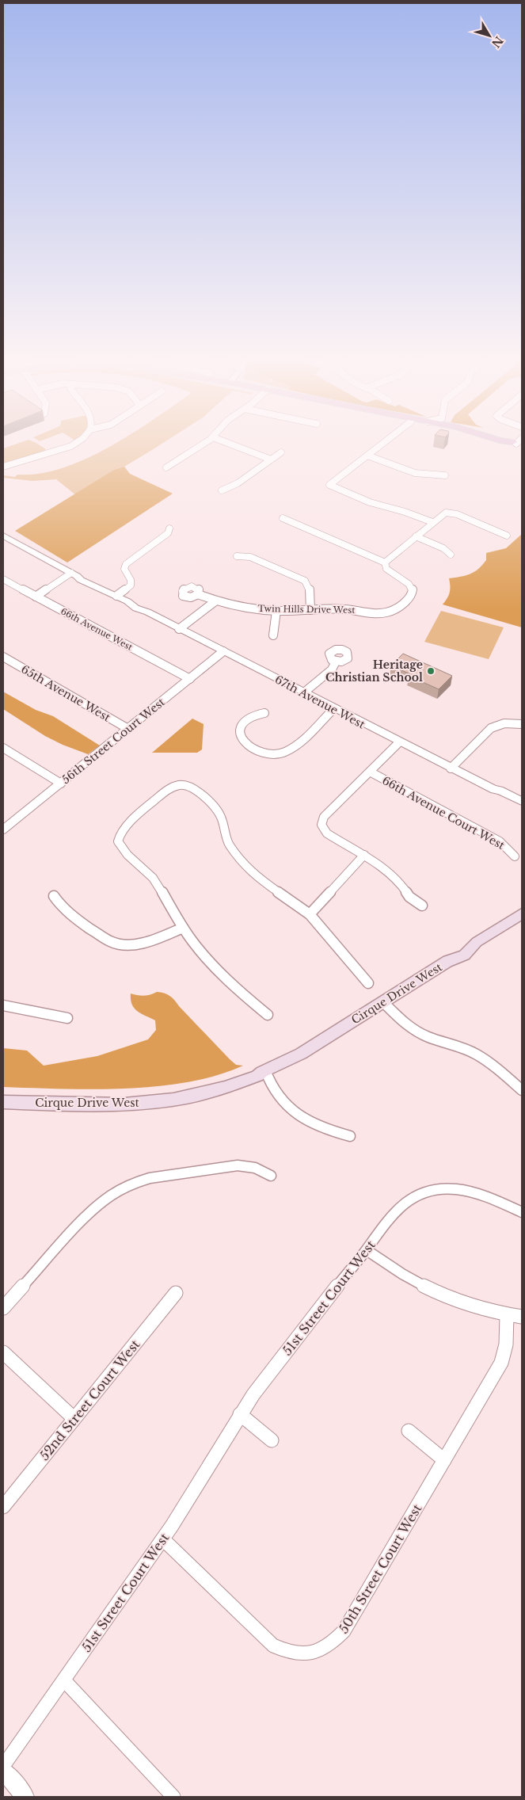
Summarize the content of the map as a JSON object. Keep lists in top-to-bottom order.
{
  "streets": {
    "main road": ["Cirque Drive West"],
    "street": [
      "Twin Hills Drive West",
      "66th Avenue West",
      "65th Avenue West",
      "67th Avenue West",
      "56th Street Court West",
      "66th Avenue Court West",
      "51st Street Court West",
      "52nd Street Court West",
      "50th Street Court West"
    ]
  },
  "crossings": [
    ["66th Avenue West", "56th Street Court West"],
    ["65th Avenue West", "56th Street Court West"],
    ["67th Avenue West", "56th Street Court West"],
    ["51st Street Court West", "50th Street Court West"]
  ],
  "places": ["Heritage Christian School"],
  "north": "bottom right"
}
